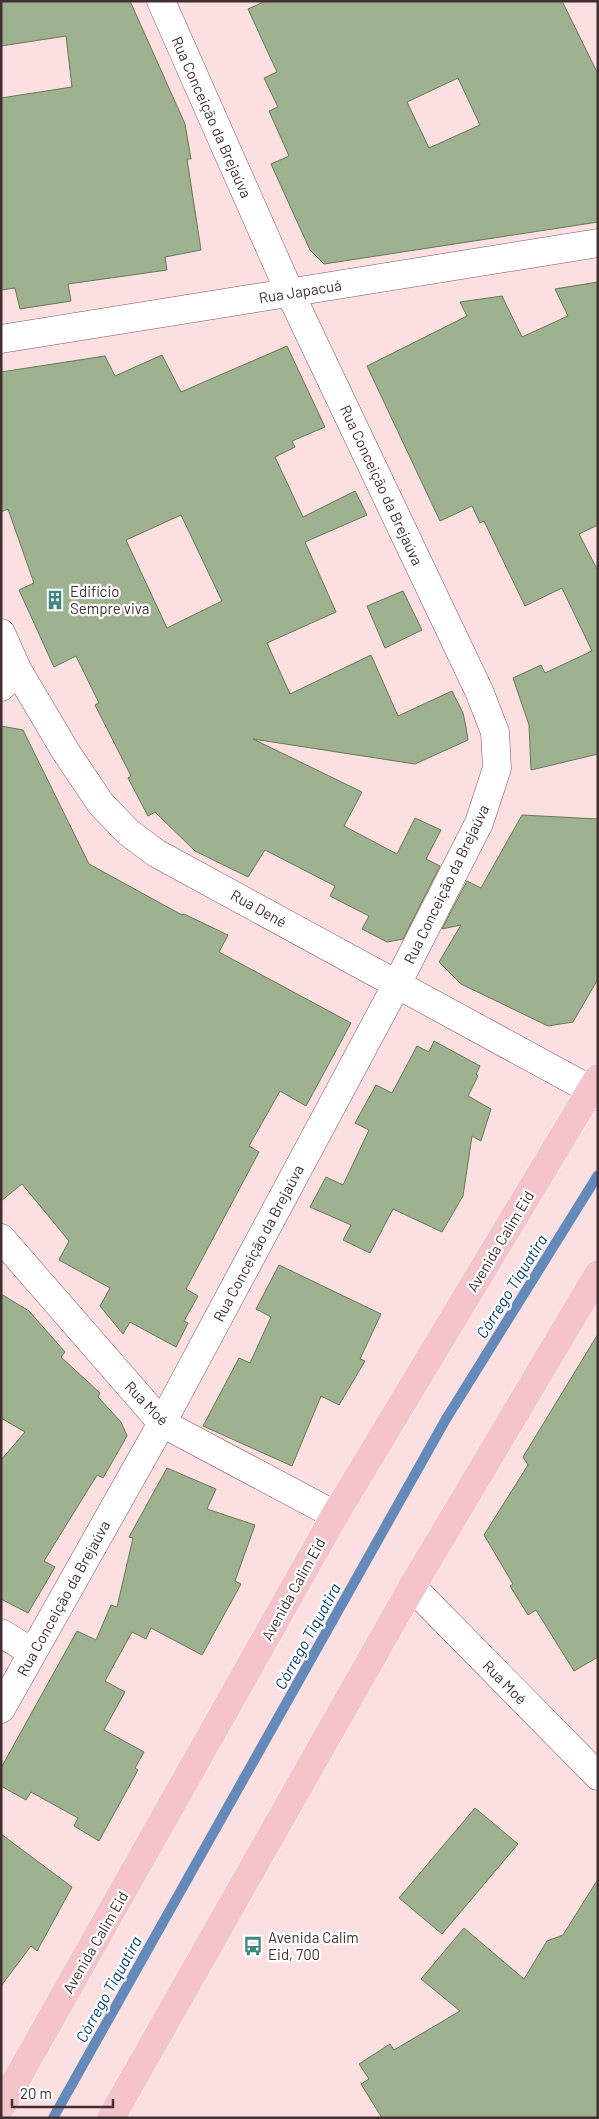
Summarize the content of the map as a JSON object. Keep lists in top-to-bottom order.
{
  "streets": {
    "main road": ["Avenida Calim Eid"],
    "street": [
      "Rua Conceição da Brejaúva",
      "Rua Japacuá",
      "Rua Dené",
      "Rua Moé"
    ]
  },
  "crossings": [
    ["Rua Conceição da Brejaúva", "Rua Japacuá"],
    ["Rua Conceição da Brejaúva", "Rua Dené"],
    ["Rua Conceição da Brejaúva", "Rua Moé"],
    ["Rua Dené", "Avenida Calim Eid"],
    ["Avenida Calim Eid", "Rua Moé"]
  ],
  "water": ["Córrego Tiquatira"],
  "places": {
    "building": ["Edifício Sempre viva"],
    "bus stop": ["Avenida Calim Eid, 700"]
  },
  "scale_bar": "20 m"
}
